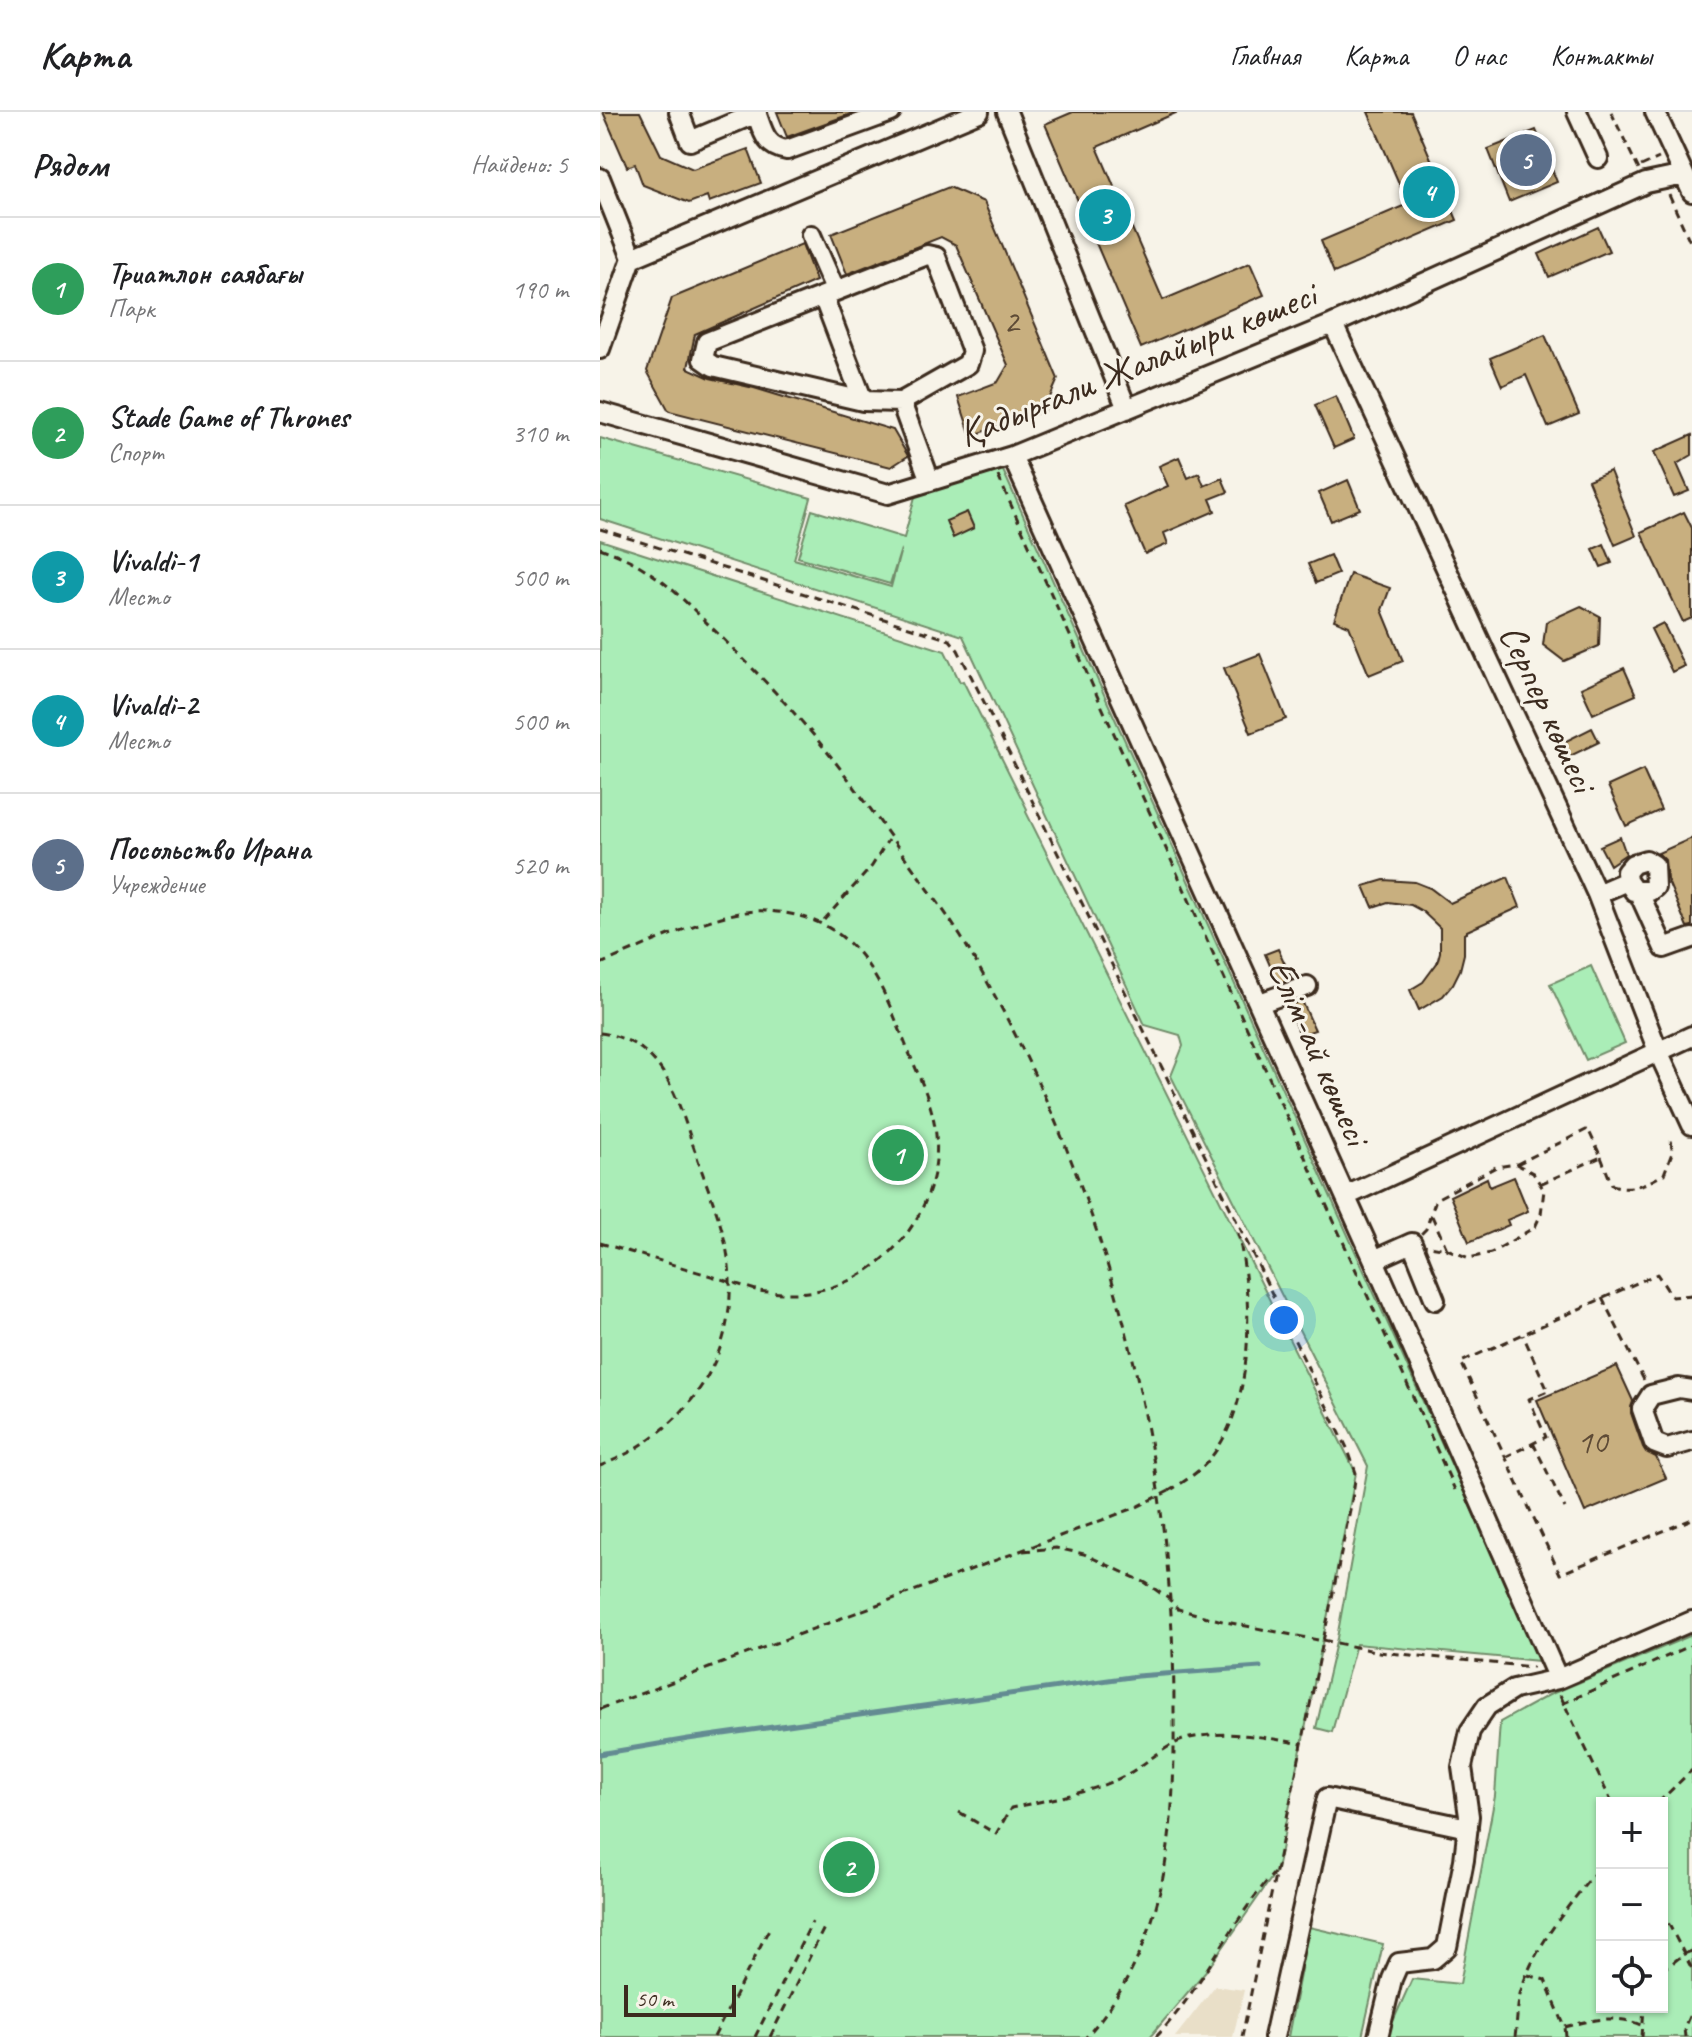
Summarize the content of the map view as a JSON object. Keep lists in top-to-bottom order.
{
  "streets": {
    "street": ["Қадырғали Жалайыри көшесі", "Серпер көшесі", "Елім-ай көшесі"]
  },
  "crossings": [
    ["Қадырғали Жалайыри көшесі", "Серпер көшесі"],
    ["Қадырғали Жалайыри көшесі", "Елім-ай көшесі"]
  ],
  "house_numbers": ["2", "10"],
  "scale_bar": "50 m",
  "page": {
    "header": "Карта",
    "nav": [
      "Главная",
      "Карта",
      "О нас",
      "Контакты"
    ],
    "heading": ["Рядом", "Найдено: 5"],
    "pins": [
      "5",
      "4",
      "3",
      "1",
      "2"
    ],
    "list": [
      {
        "mark": "1",
        "name": "Триатлон саябағы",
        "note": "Парк",
        "value": "190 m"
      },
      {
        "mark": "2",
        "name": "Stade Game of Thrones",
        "note": "Спорт",
        "value": "310 m"
      },
      {
        "mark": "3",
        "name": "Vivaldi-1",
        "note": "Место",
        "value": "500 m"
      },
      {
        "mark": "4",
        "name": "Vivaldi-2",
        "note": "Место",
        "value": "500 m"
      },
      {
        "mark": "5",
        "name": "Посольство Ирана",
        "note": "Учреждение",
        "value": "520 m"
      }
    ],
    "map_buttons": ["+", "−"],
    "scale": "50 m"
  }
}
